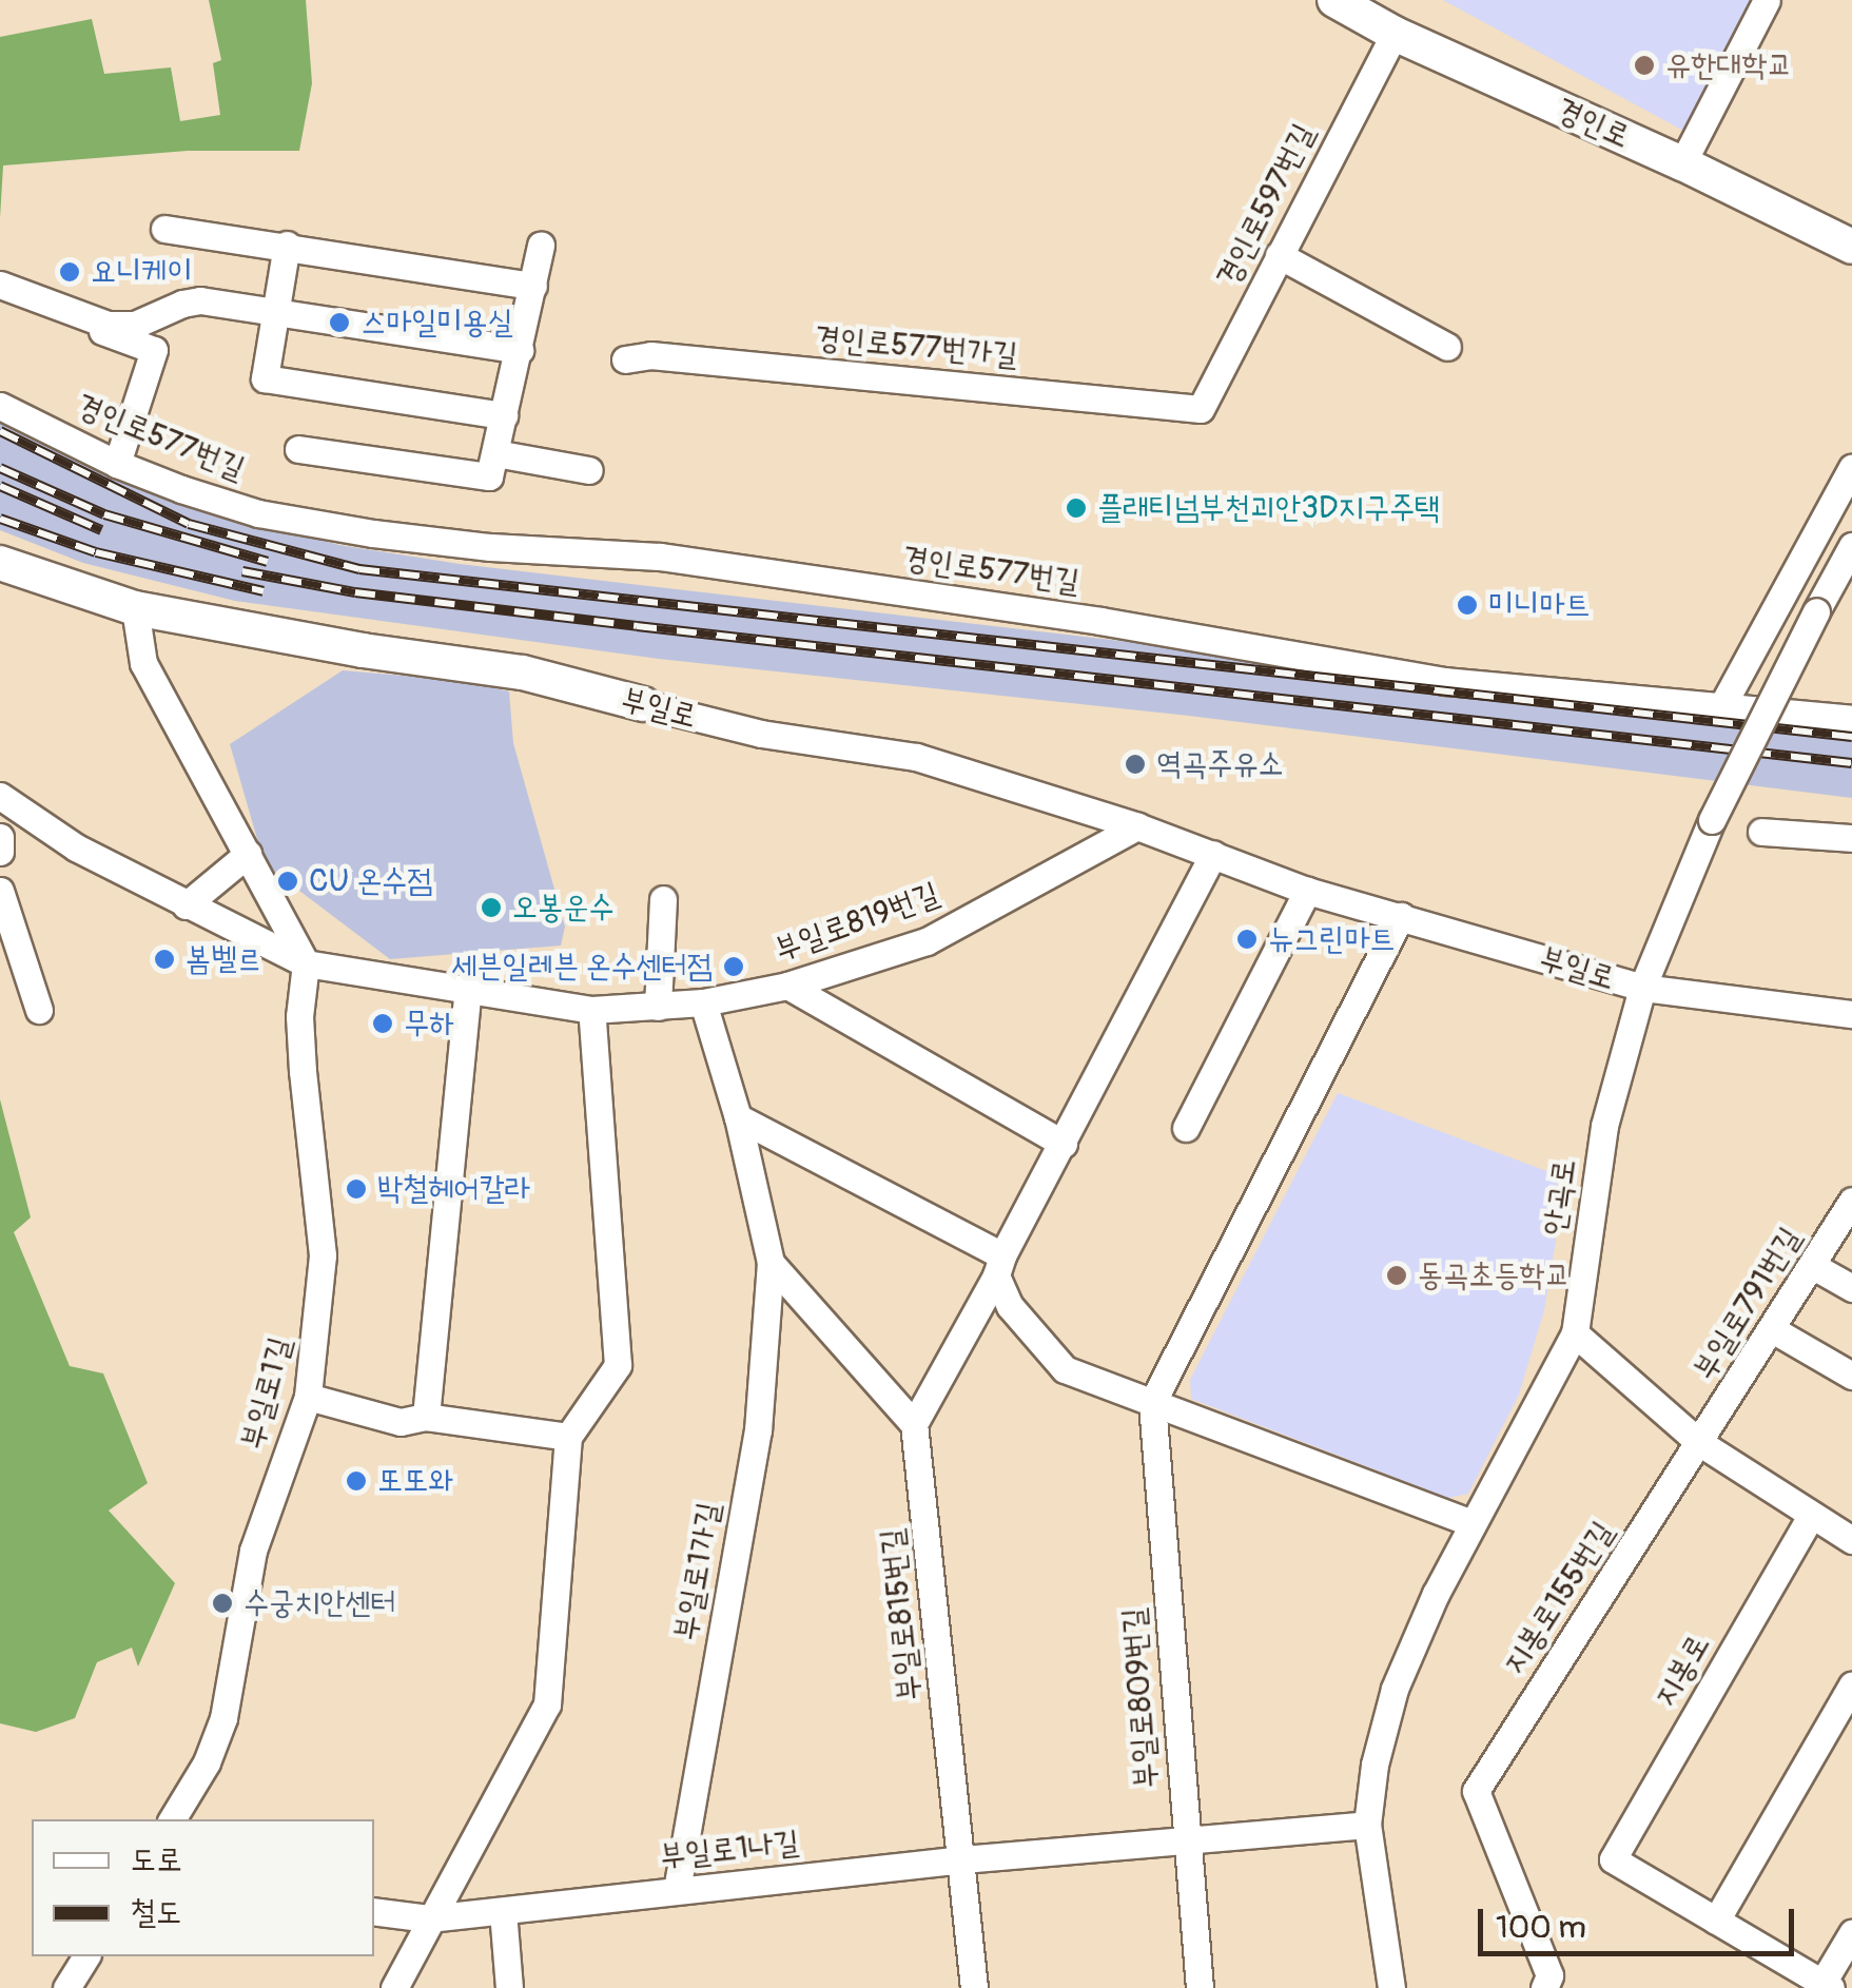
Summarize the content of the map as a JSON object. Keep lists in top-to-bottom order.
{
  "streets": {
    "main road": ["경인로", "부일로"],
    "street": [
      "경인로597번길",
      "경인로577번가길",
      "경인로577번길",
      "부일로819번길",
      "안곡로",
      "부일로791번길",
      "부일로1길",
      "부일로1가길",
      "지봉로155번길",
      "부일로815번길",
      "지봉로",
      "부일로809번길",
      "부일로1나길"
    ]
  },
  "crossings": [
    ["경인로", "경인로597번길"],
    ["경인로597번길", "경인로577번가길"],
    ["부일로", "부일로819번길"],
    ["부일로", "안곡로"],
    ["부일로819번길", "부일로1가길"],
    ["안곡로", "부일로1나길"],
    ["부일로791번길", "지봉로155번길"],
    ["부일로1가길", "부일로815번길"],
    ["부일로1가길", "부일로1나길"],
    ["부일로815번길", "부일로1나길"],
    ["부일로809번길", "부일로1나길"]
  ],
  "places": [
    "유한대학교",
    "요니케이",
    "스마일미용실",
    "플래티넘부천괴안3D지구주택",
    "미니마트",
    "역곡주유소",
    "CU 온수점",
    "오봉운수",
    "뉴그린마트",
    "봄벨르",
    "세븐일레븐 온수센터점",
    "무하",
    "박철헤어칼라",
    "동곡초등학교",
    "또또와",
    "수궁치안센터"
  ],
  "legend": ["도로", "철도"],
  "scale_bar": "100 m"
}
